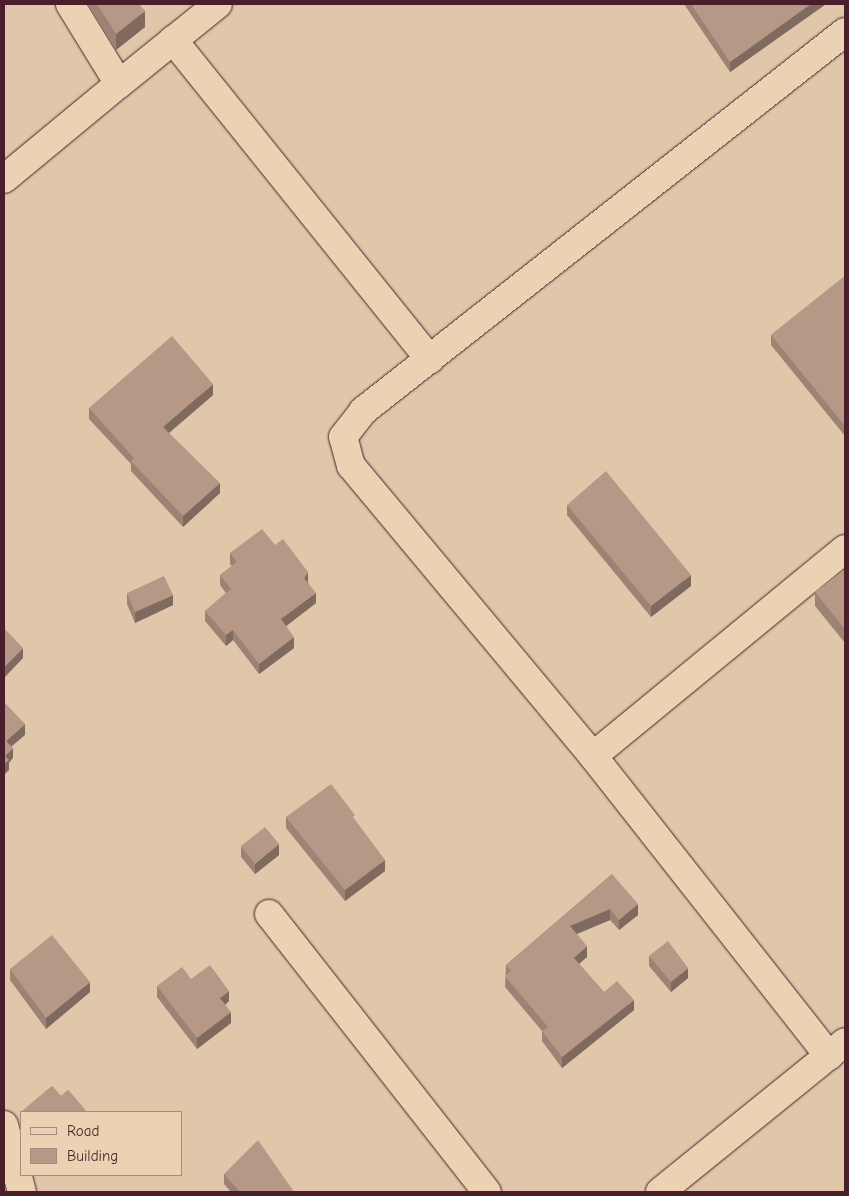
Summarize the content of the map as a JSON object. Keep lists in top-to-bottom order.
{
  "legend": ["Road", "Building"]
}
